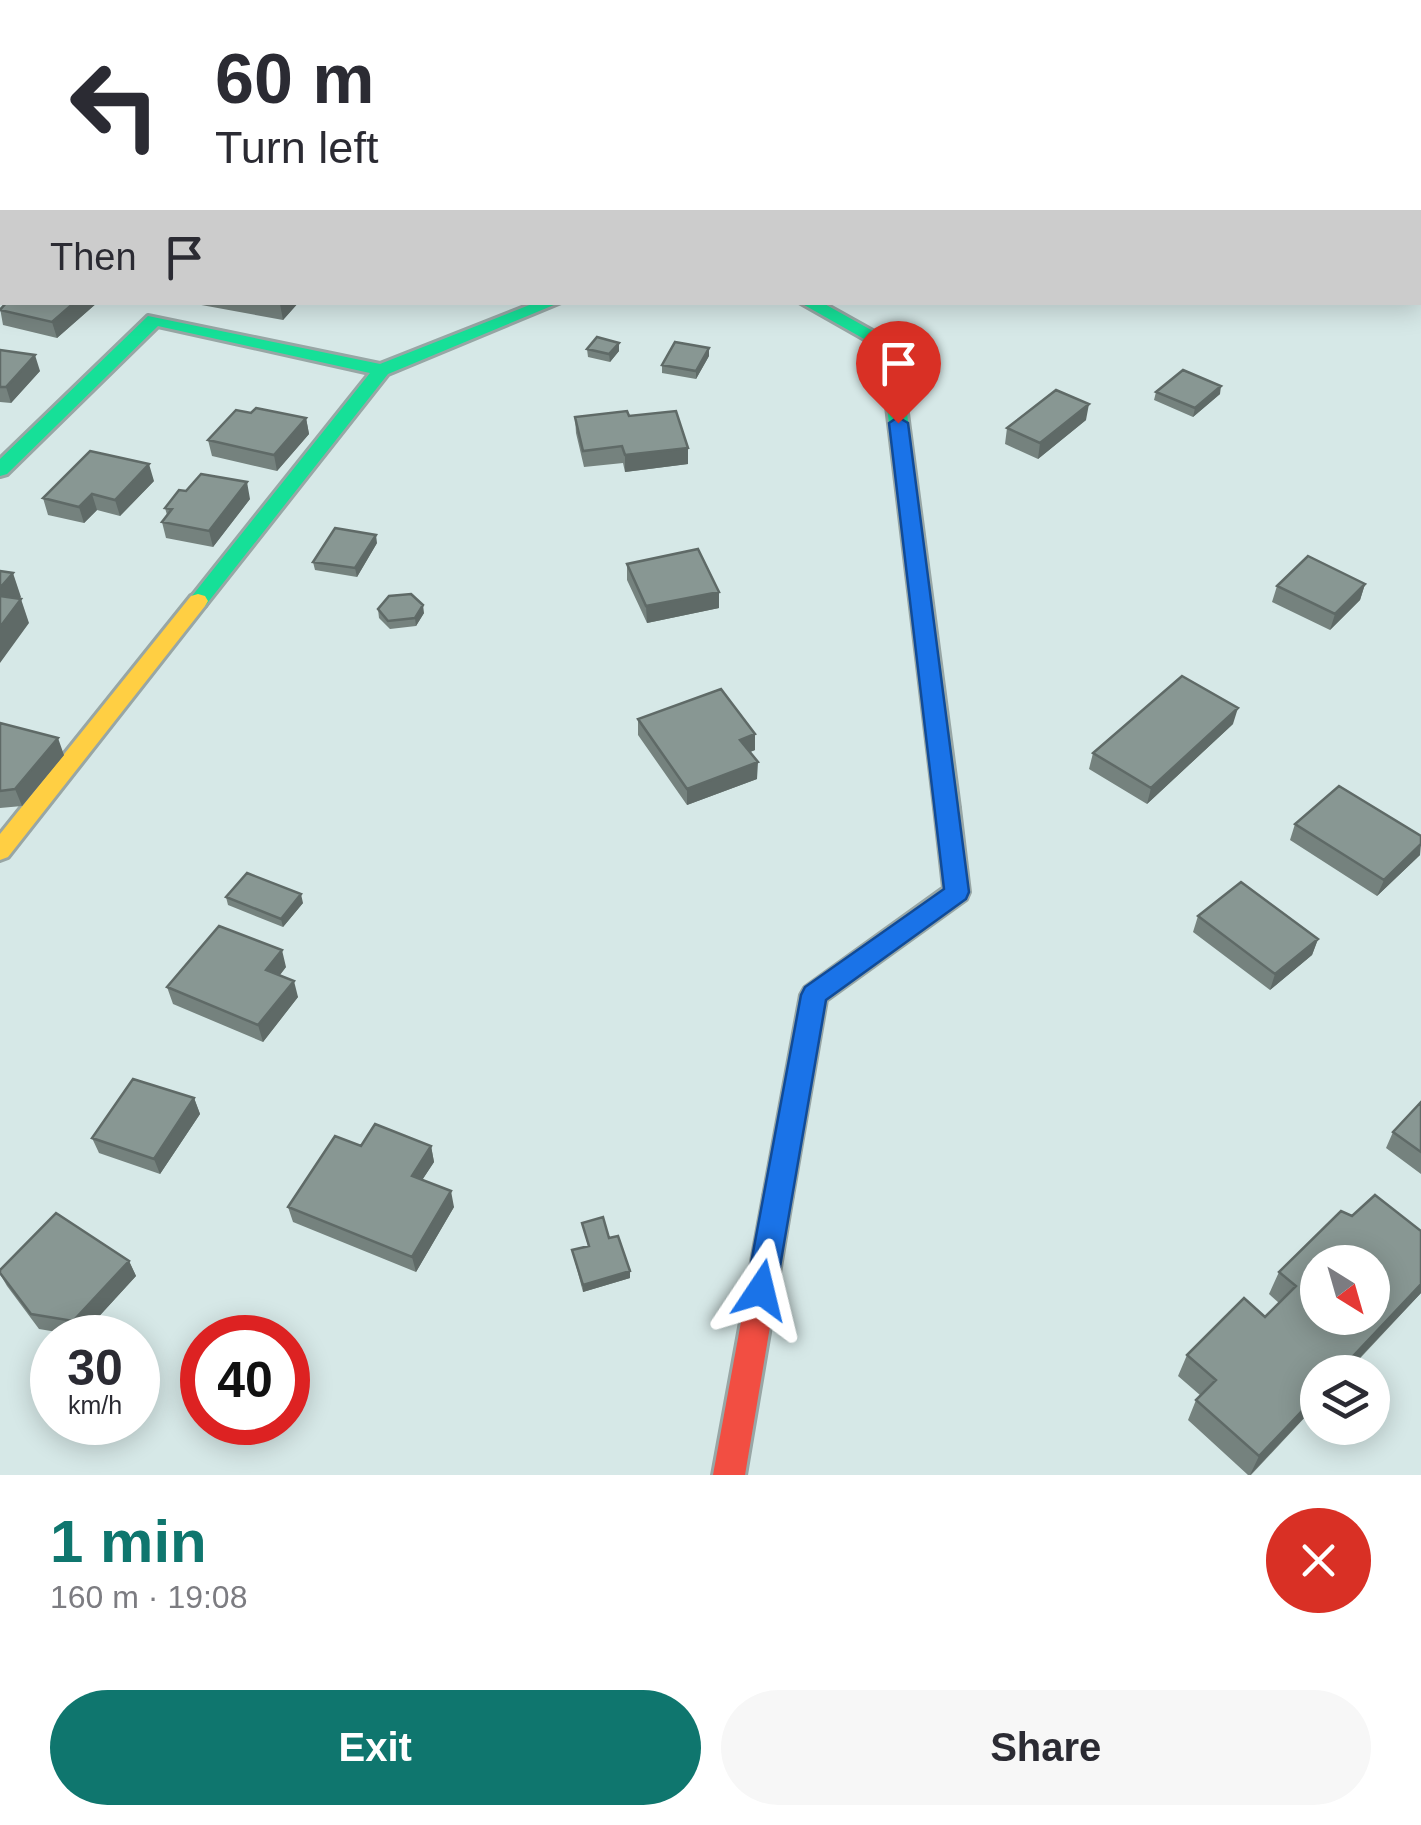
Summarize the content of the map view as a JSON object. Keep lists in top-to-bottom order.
{
  "north": "bottom right",
  "page": {
    "turn": ["60 m", "Turn left"],
    "then": "Then",
    "speed": "30 km/h",
    "limit": "40",
    "heading": ["1 min", "160 m · 19:08"],
    "buttons": ["Exit", "Share"]
  }
}
